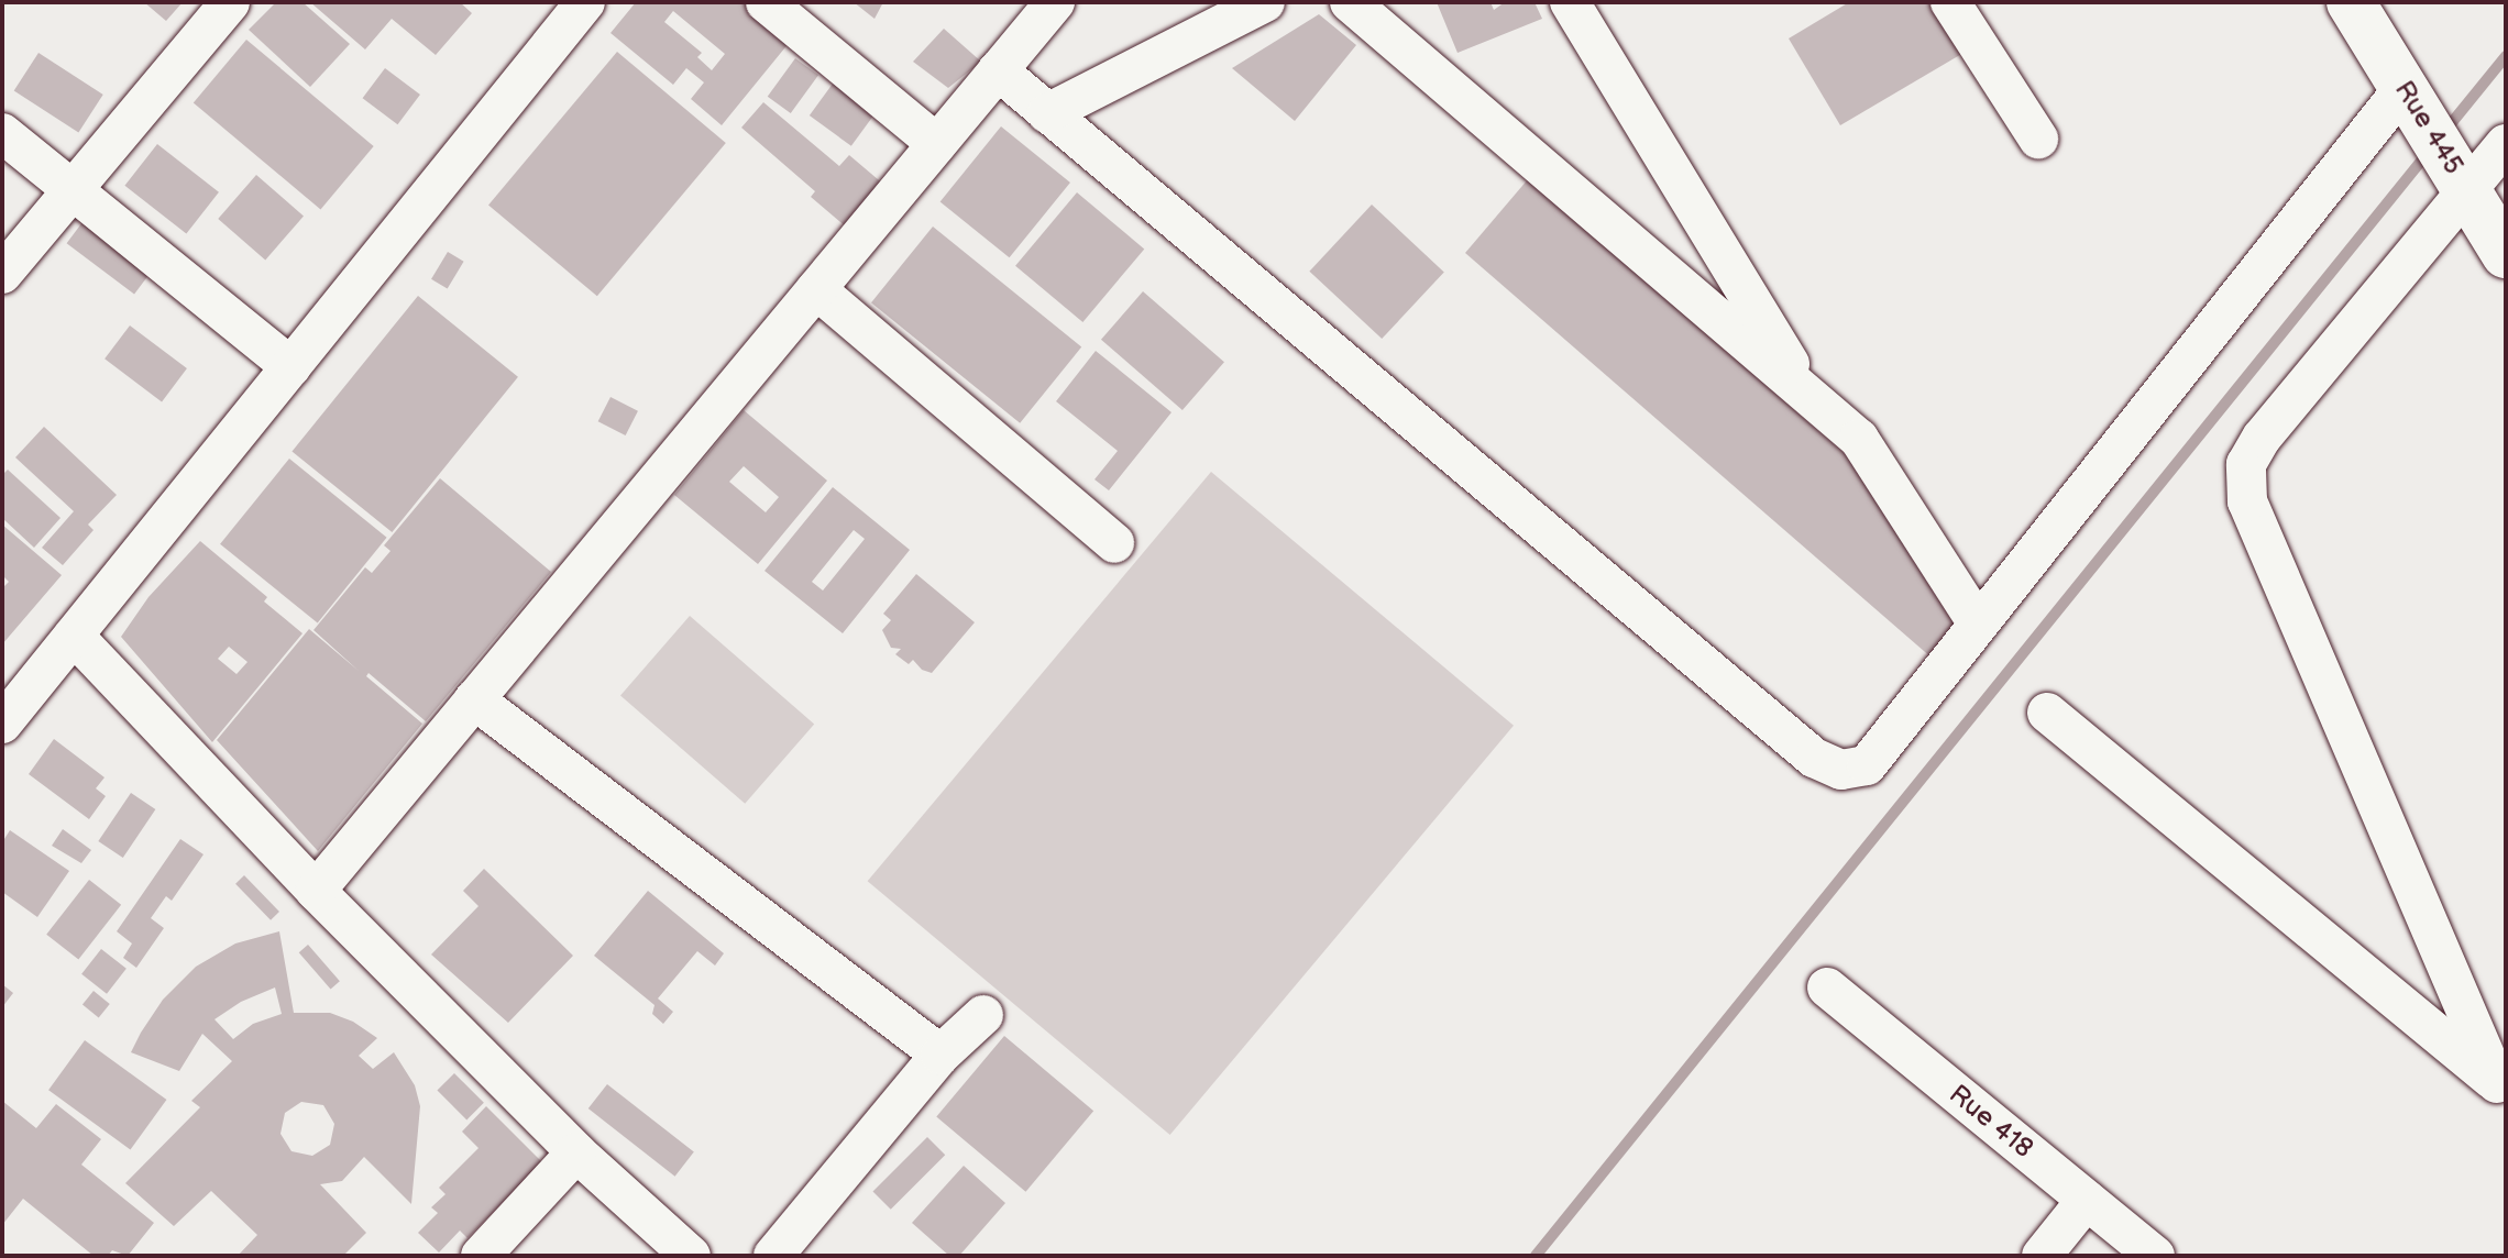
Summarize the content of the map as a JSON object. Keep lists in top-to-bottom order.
{
  "streets": {
    "street": ["Rue 445", "Rue 418"]
  }
}
